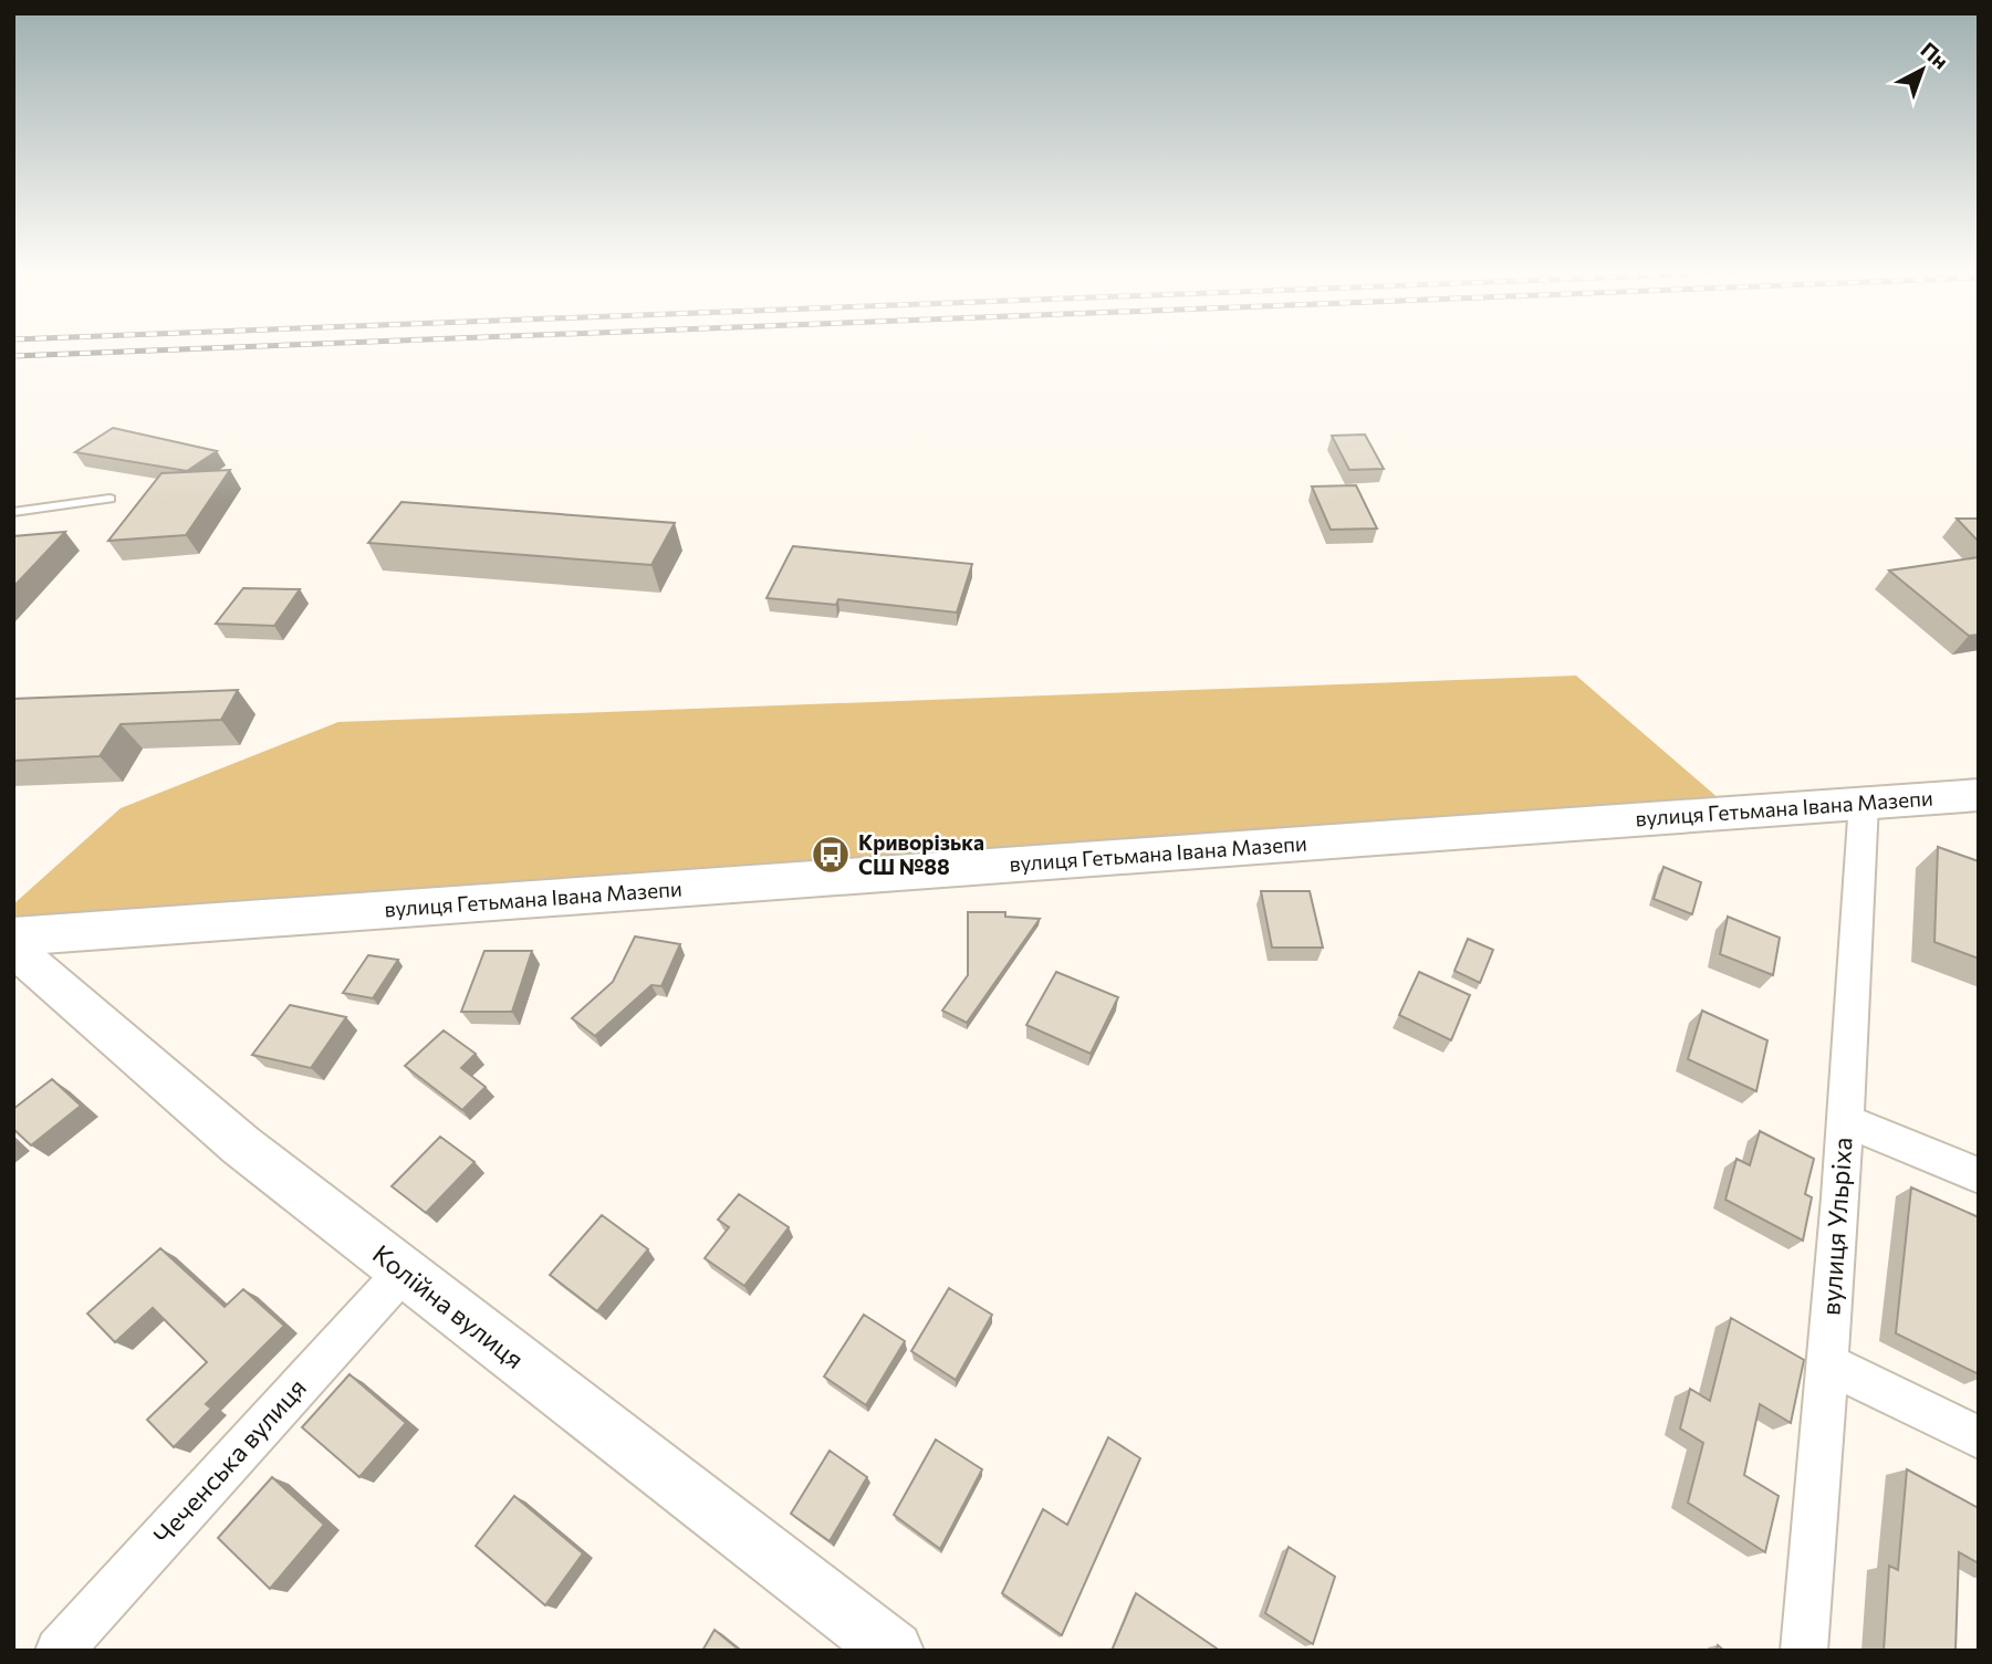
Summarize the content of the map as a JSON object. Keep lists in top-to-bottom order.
{
  "streets": {
    "main road": ["вулиця Гетьмана Івана Мазепи"],
    "street": ["вулиця Ульріха", "Колійна вулиця", "Чеченська вулиця"]
  },
  "crossings": [
    ["вулиця Гетьмана Івана Мазепи", "вулиця Ульріха"],
    ["Колійна вулиця", "Чеченська вулиця"]
  ],
  "places": {
    "bus stop": ["Криворізька СШ №88"]
  },
  "north": "top right"
}
